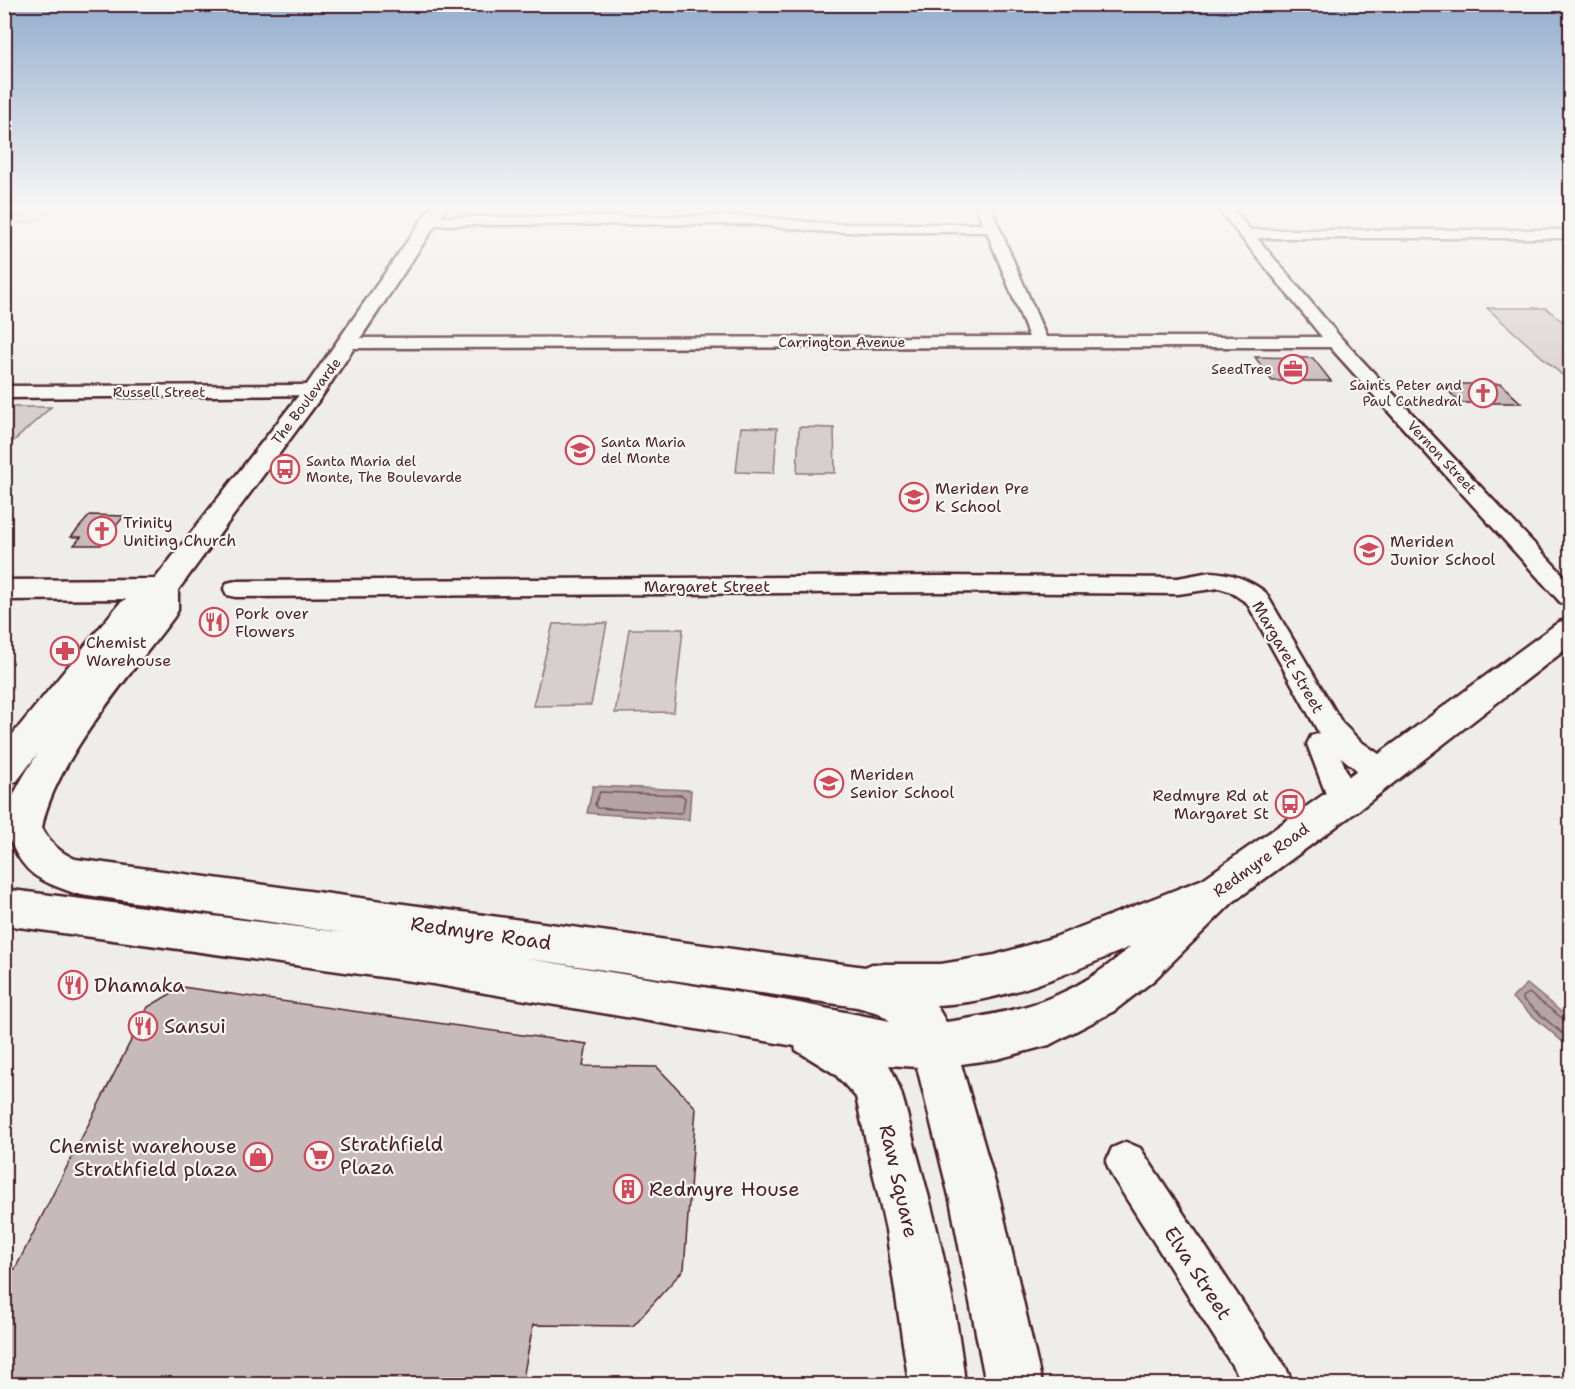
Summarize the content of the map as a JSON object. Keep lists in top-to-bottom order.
{
  "streets": {
    "main road": ["The Boulevarde", "Redmyre Road", "Raw Square"],
    "street": [
      "Carrington Avenue",
      "Russell Street",
      "Vernon Street",
      "Margaret Street",
      "Elva Street"
    ]
  },
  "crossings": [
    ["Carrington Avenue", "The Boulevarde"],
    ["Carrington Avenue", "Vernon Street"],
    ["Russell Street", "The Boulevarde"],
    ["The Boulevarde", "Redmyre Road"],
    ["Margaret Street", "Redmyre Road"],
    ["Redmyre Road", "Raw Square"]
  ],
  "places": {
    "office": ["SeedTree"],
    "church": ["Saints Peter and Paul Cathedral", "Trinity Uniting Church"],
    "school or university": [
      "Santa Maria del Monte",
      "Meriden Pre K School",
      "Meriden Junior School",
      "Meriden Senior School"
    ],
    "bus stop": ["Santa Maria del Monte, The Boulevarde", "Redmyre Rd at Margaret St"],
    "restaurant": ["Pork over Flowers", "Dhamaka", "Sansui"],
    "pharmacy": ["Chemist Warehouse"],
    "supermarket": ["Strathfield Plaza"],
    "shop": ["Chemist warehouse Strathfield plaza"],
    "building": ["Redmyre House"]
  }
}
